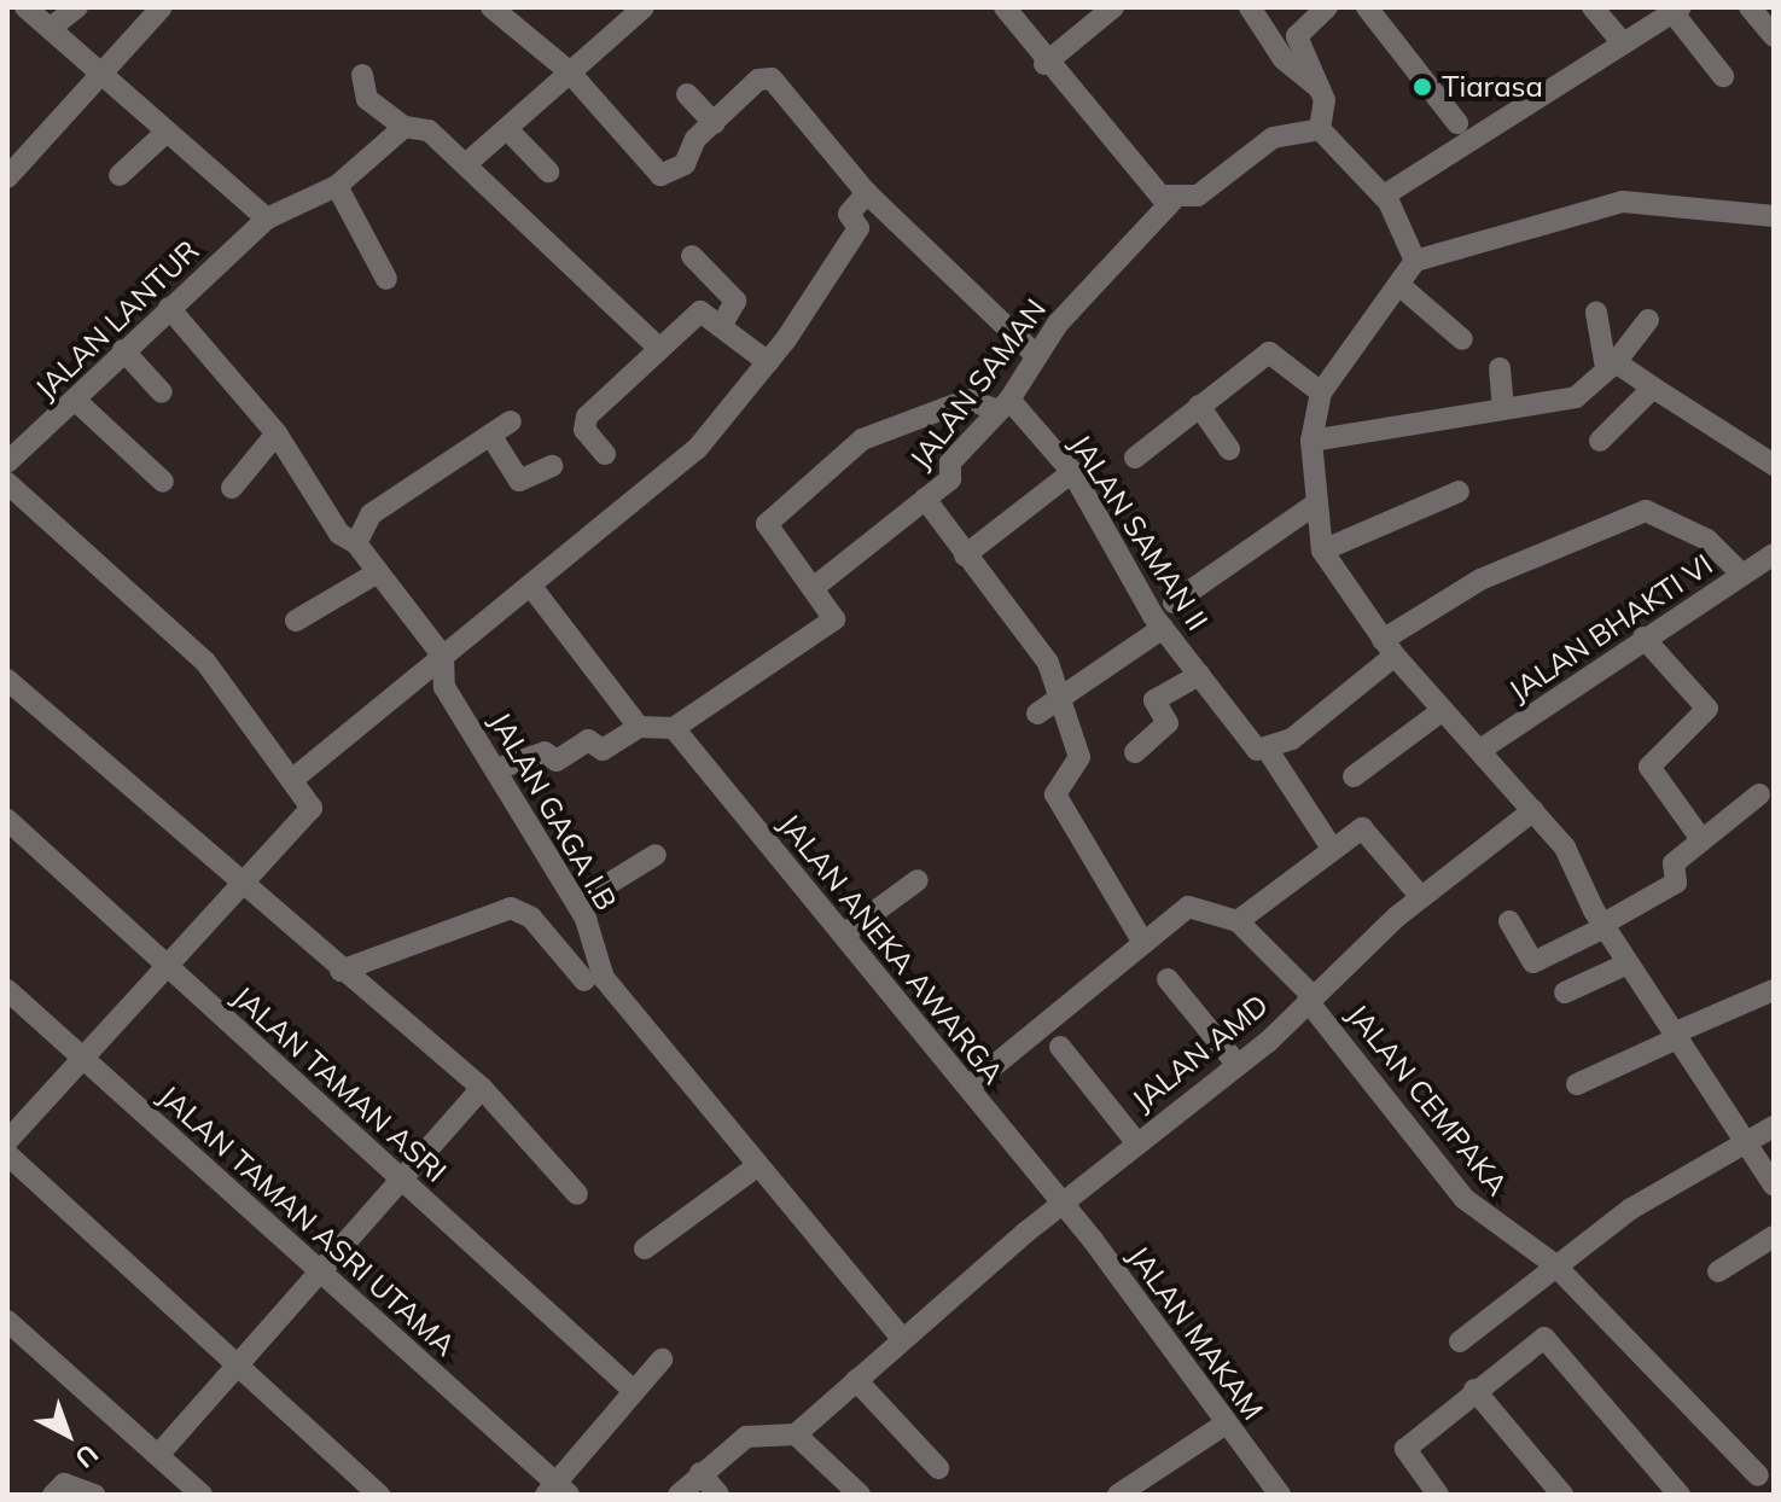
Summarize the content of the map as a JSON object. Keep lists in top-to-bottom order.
{
  "streets": {
    "street": [
      "JALAN LANTUR",
      "JALAN SAMAN",
      "JALAN SAMAN II",
      "JALAN BHAKTI VI",
      "JALAN GAGA I.B",
      "JALAN ANEKA AWARGA",
      "JALAN AMD",
      "JALAN TAMAN ASRI",
      "JALAN CEMPAKA",
      "JALAN TAMAN ASRI UTAMA",
      "JALAN MAKAM"
    ]
  },
  "crossings": [
    ["JALAN LANTUR", "JALAN GAGA I.B"],
    ["JALAN SAMAN", "JALAN SAMAN II"],
    ["JALAN GAGA I.B", "JALAN AMD"],
    ["JALAN ANEKA AWARGA", "JALAN AMD"],
    ["JALAN ANEKA AWARGA", "JALAN MAKAM"],
    ["JALAN AMD", "JALAN CEMPAKA"],
    ["JALAN AMD", "JALAN MAKAM"]
  ],
  "places": ["Tiarasa"],
  "north": "bottom right"
}
